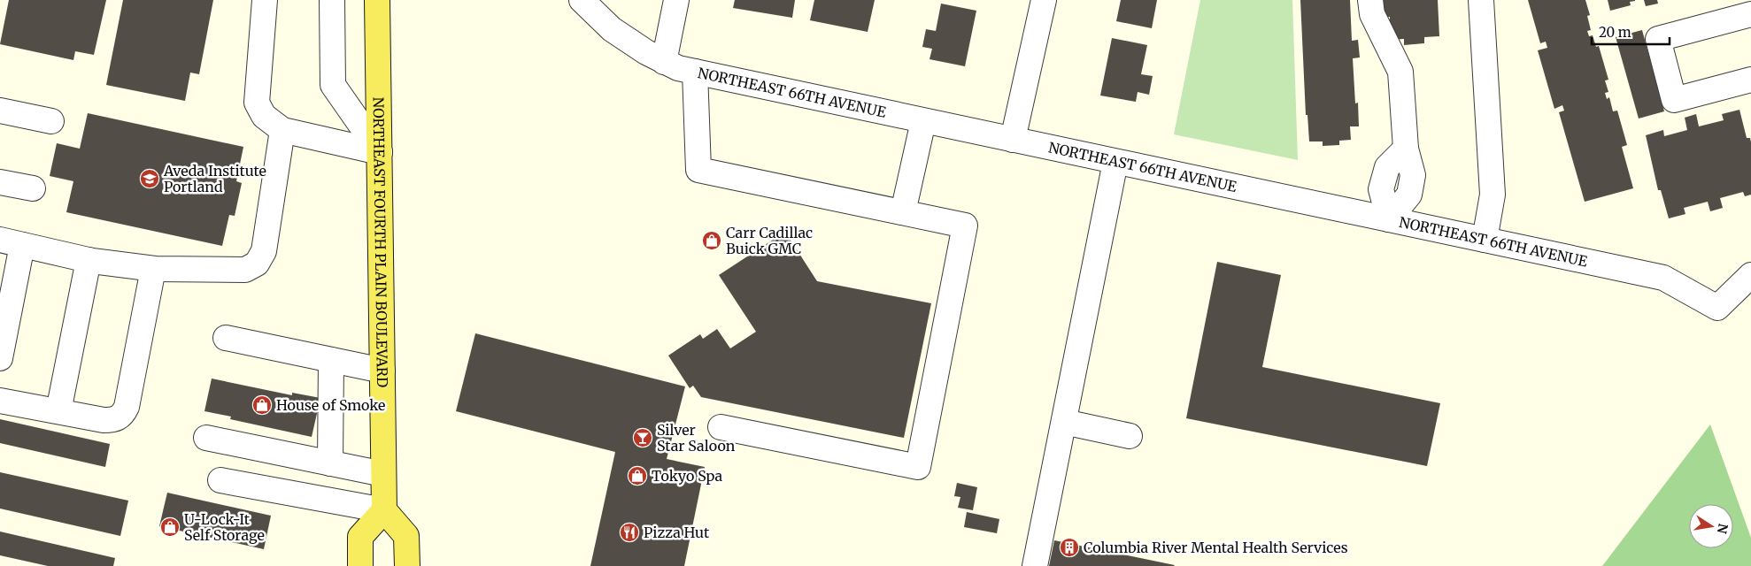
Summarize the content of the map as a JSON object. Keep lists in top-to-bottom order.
{
  "streets": {
    "main road": ["NORTHEAST FOURTH PLAIN BOULEVARD"],
    "street": ["NORTHEAST 66TH AVENUE"]
  },
  "places": {
    "school or university": ["Aveda Institute Portland"],
    "shop": [
      "Carr Cadillac Buick GMC",
      "House of Smoke",
      "Tokyo Spa",
      "U-Lock-It Self Storage"
    ],
    "bar": ["Silver Star Saloon"],
    "restaurant": ["Pizza Hut"],
    "building": ["Columbia River Mental Health Services"]
  },
  "scale_bar": "20 m",
  "north": "right"
}
